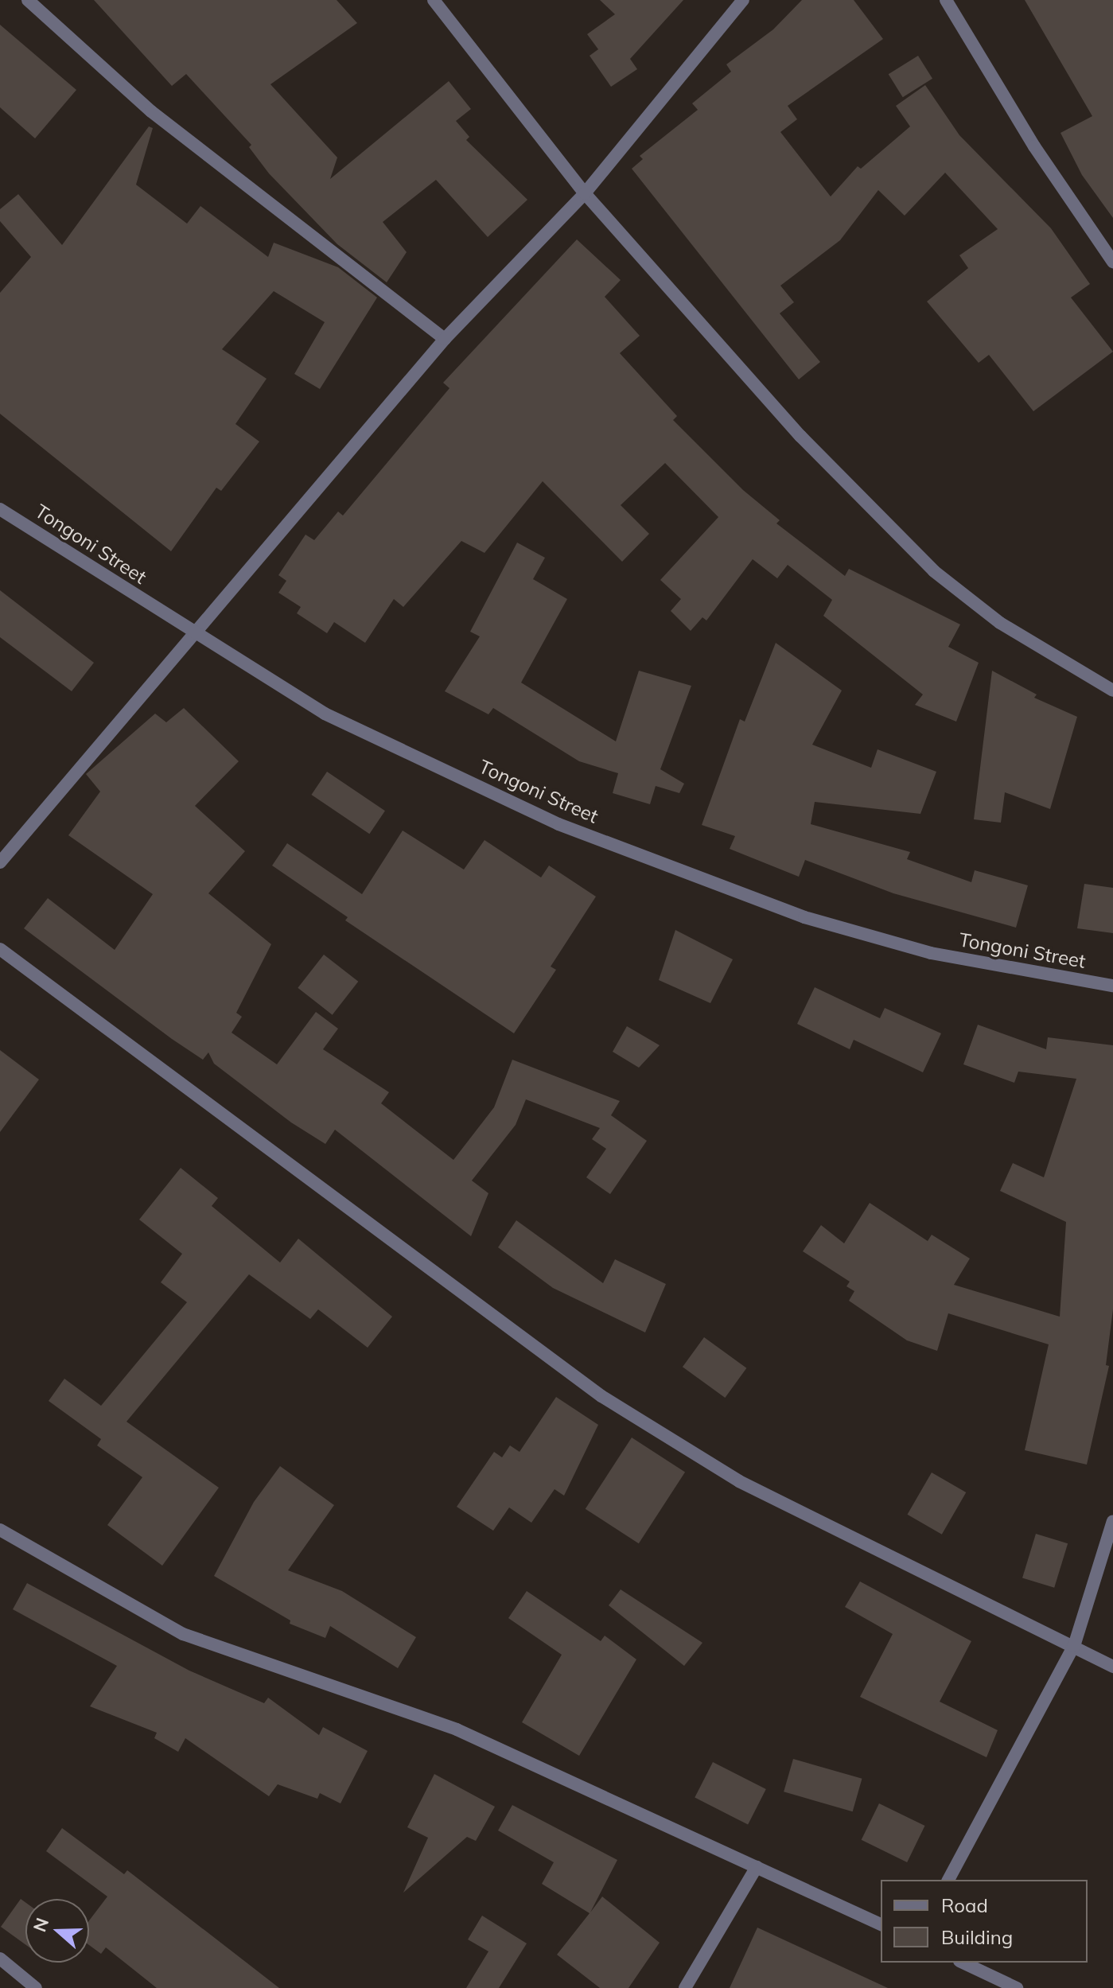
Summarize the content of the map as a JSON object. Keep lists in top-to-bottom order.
{
  "streets": {
    "street": ["Tongoni Street"]
  },
  "legend": ["Road", "Building"],
  "north": "left"
}
